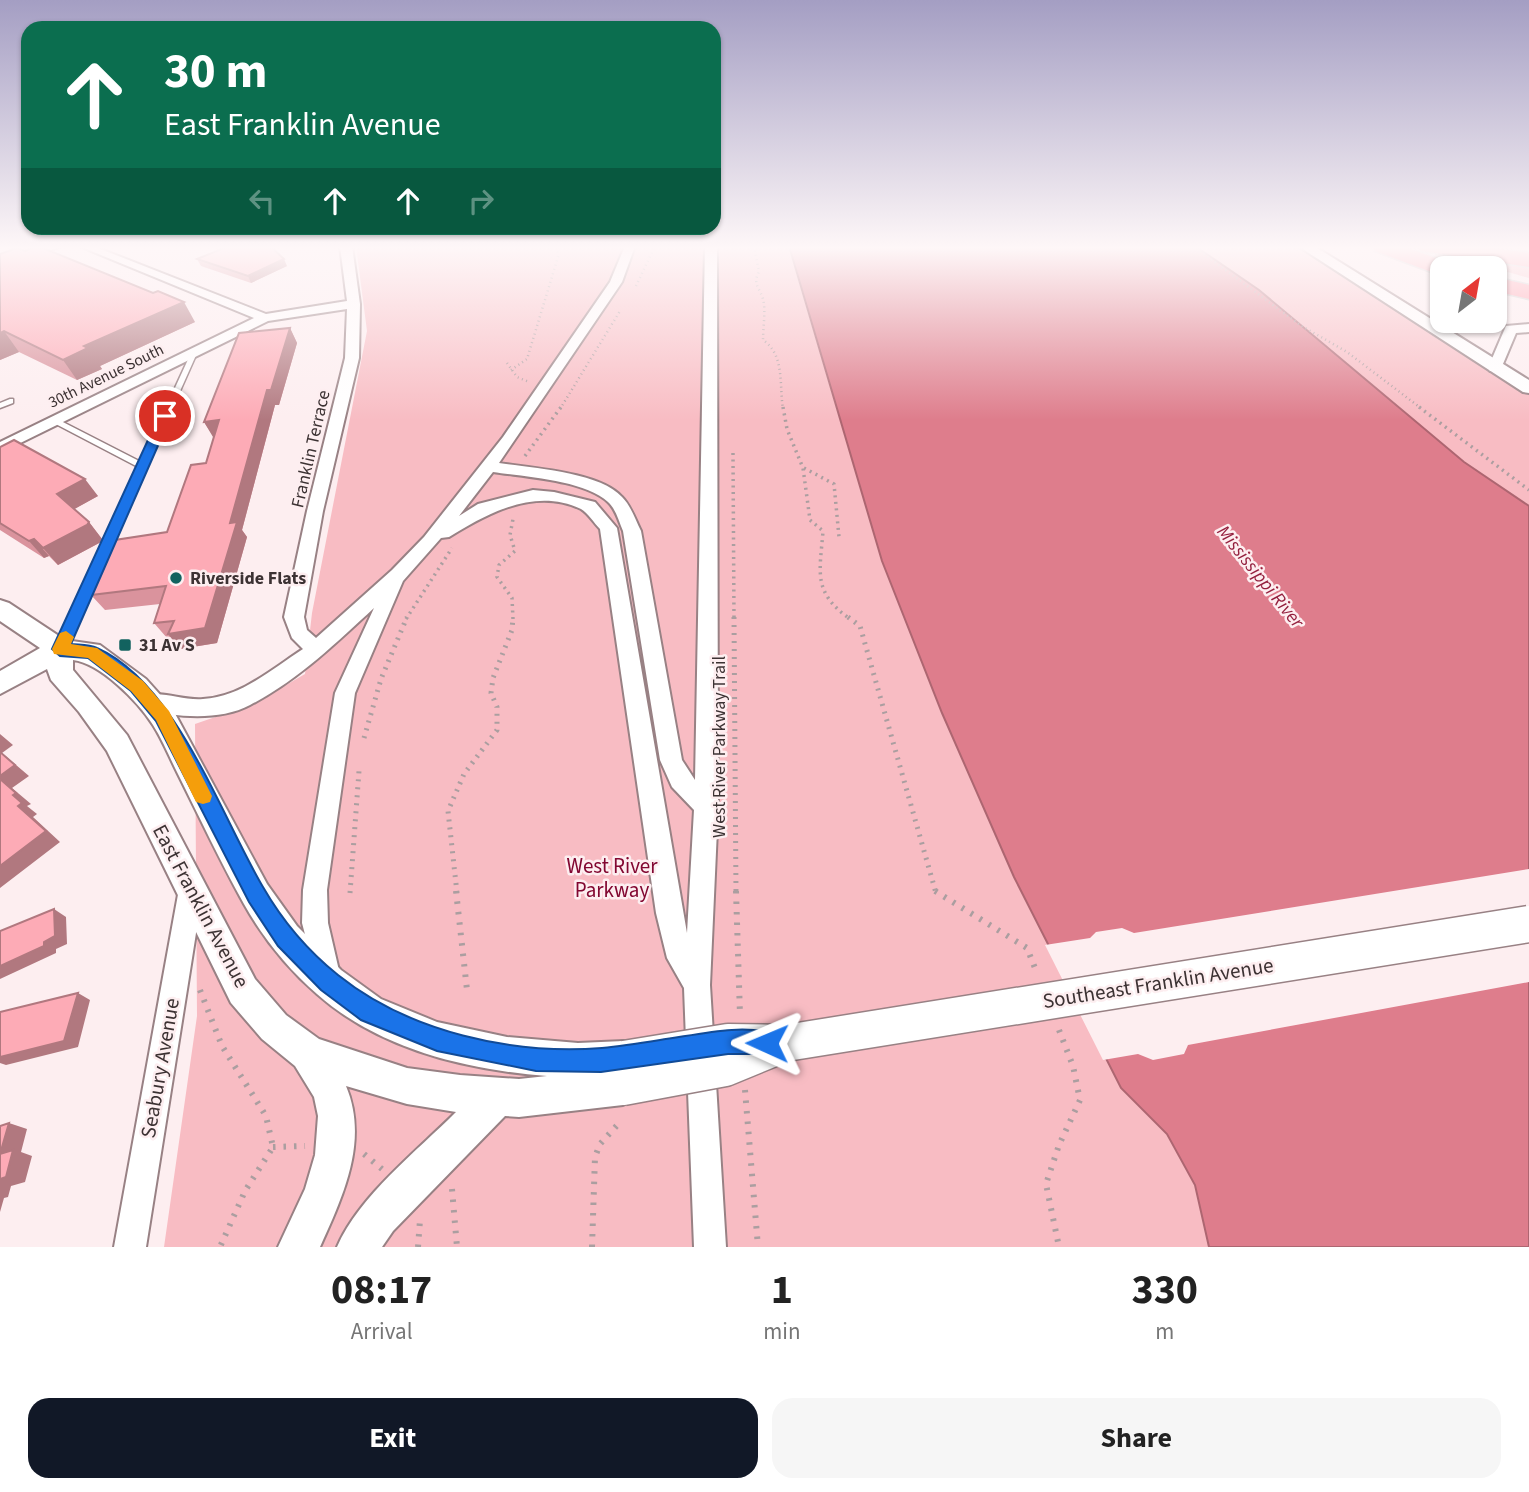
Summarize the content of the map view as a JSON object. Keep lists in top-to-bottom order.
{
  "streets": {
    "street": [
      "30th Avenue South",
      "Franklin Terrace",
      "East Franklin Avenue",
      "Southeast Franklin Avenue",
      "Seabury Avenue"
    ],
    "path": ["West River Parkway Trail"]
  },
  "crossings": [
    ["East Franklin Avenue", "Southeast Franklin Avenue"],
    ["East Franklin Avenue", "Seabury Avenue"]
  ],
  "water": ["Mississippi River"],
  "parks": ["West River Parkway"],
  "places": {
    "other": ["Riverside Flats"],
    "transit": ["31 Av S"]
  },
  "north": "top right",
  "page": {
    "turn": ["30 m", "East Franklin Avenue"],
    "eta": [
      "08:17",
      "Arrival",
      "1",
      "min",
      "330",
      "m"
    ],
    "buttons": ["Exit", "Share"]
  }
}
